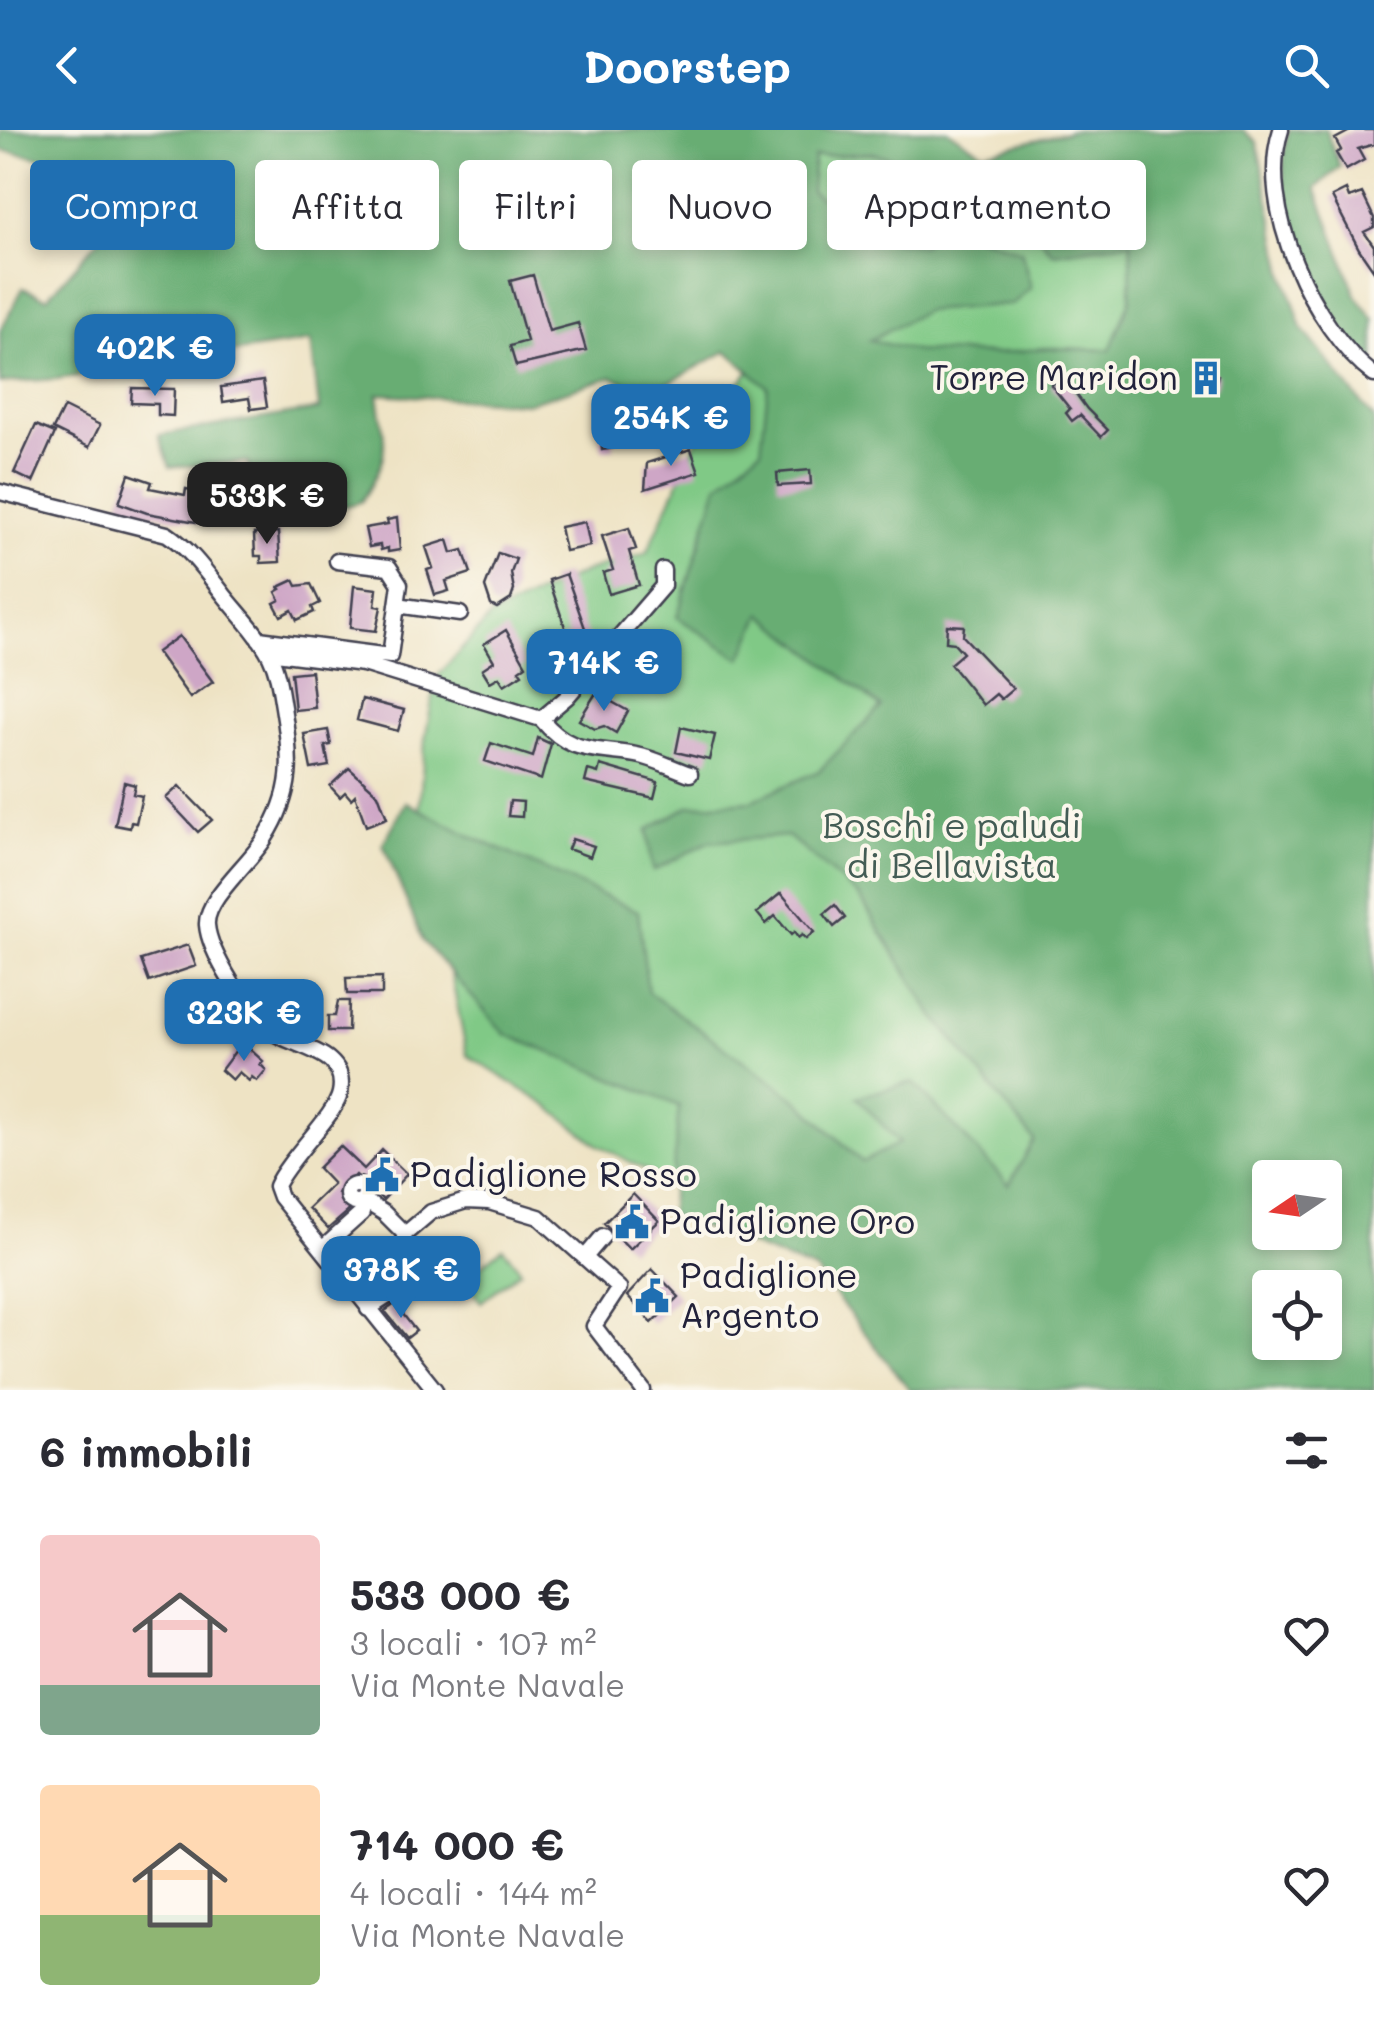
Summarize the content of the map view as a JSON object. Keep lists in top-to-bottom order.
{
  "parks": ["Boschi e paludi di Bellavista"],
  "places": {
    "building": ["Torre Maridon"],
    "public building": ["Padiglione Rosso", "Padiglione Oro", "Padiglione Argento"]
  },
  "north": "left",
  "page": {
    "header": "Doorstep",
    "chip": [
      "Compra",
      "Affitta",
      "Filtri",
      "Nuovo",
      "Appartamento"
    ],
    "price": [
      "402K €",
      "254K €",
      "533K €",
      "714K €",
      "323K €",
      "378K €"
    ],
    "heading": "6 immobili",
    "list": [
      {
        "name": "533 000 €",
        "note": "3 locali · 107 m² · Via Monte Navale"
      },
      {
        "name": "714 000 €",
        "note": "4 locali · 144 m² · Via Monte Navale"
      }
    ]
  }
}
